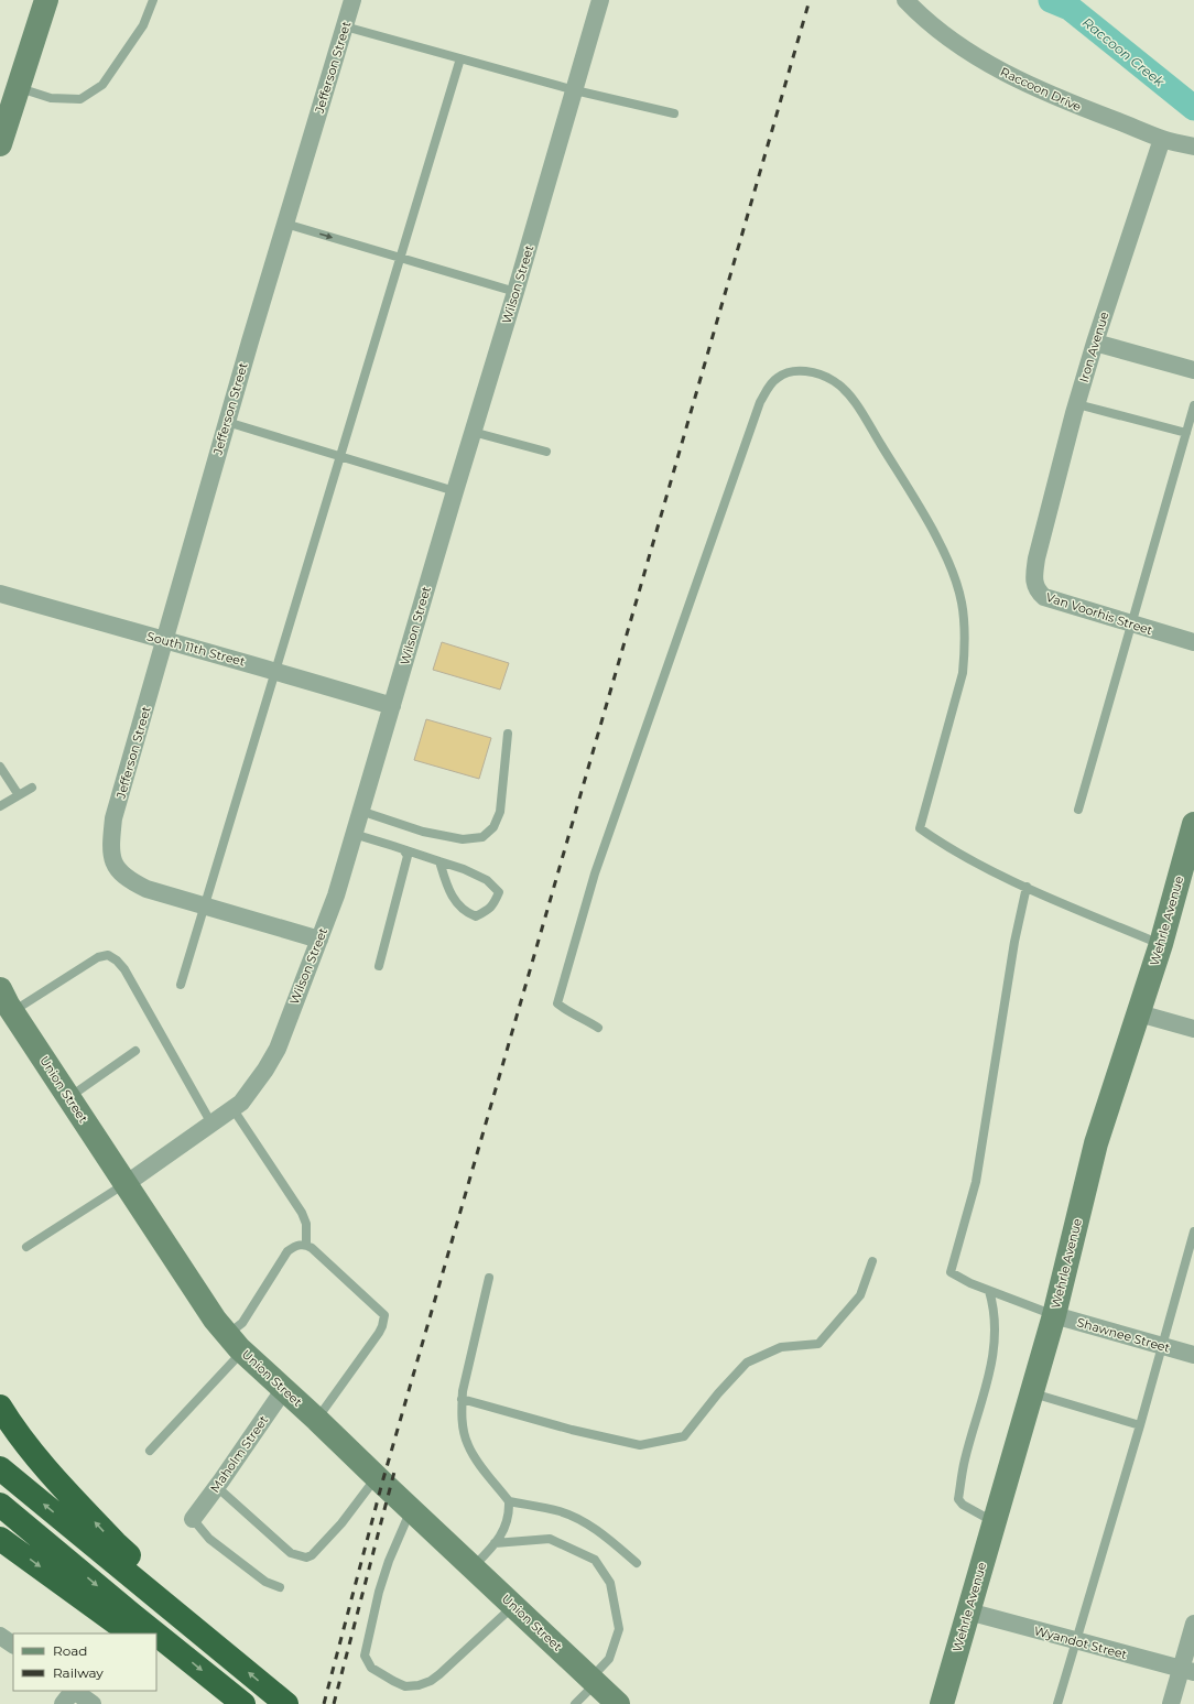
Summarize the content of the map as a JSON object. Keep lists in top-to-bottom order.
{
  "streets": {
    "street": [
      "Jefferson Street",
      "Raccoon Drive",
      "Wilson Street",
      "Iron Avenue",
      "Van Voorhis Street",
      "South 11th Street",
      "Wehrle Avenue",
      "Union Street",
      "Shawnee Street",
      "Maholm Street",
      "Wyandot Street"
    ]
  },
  "crossings": [
    ["Jefferson Street", "Wilson Street"],
    ["Jefferson Street", "South 11th Street"],
    ["Raccoon Drive", "Iron Avenue"],
    ["Wilson Street", "South 11th Street"],
    ["Wilson Street", "Union Street"],
    ["Iron Avenue", "Van Voorhis Street"],
    ["Wehrle Avenue", "Shawnee Street"],
    ["Wehrle Avenue", "Wyandot Street"],
    ["Union Street", "Maholm Street"]
  ],
  "water": ["Raccoon Creek"],
  "legend": ["Road", "Railway"]
}
